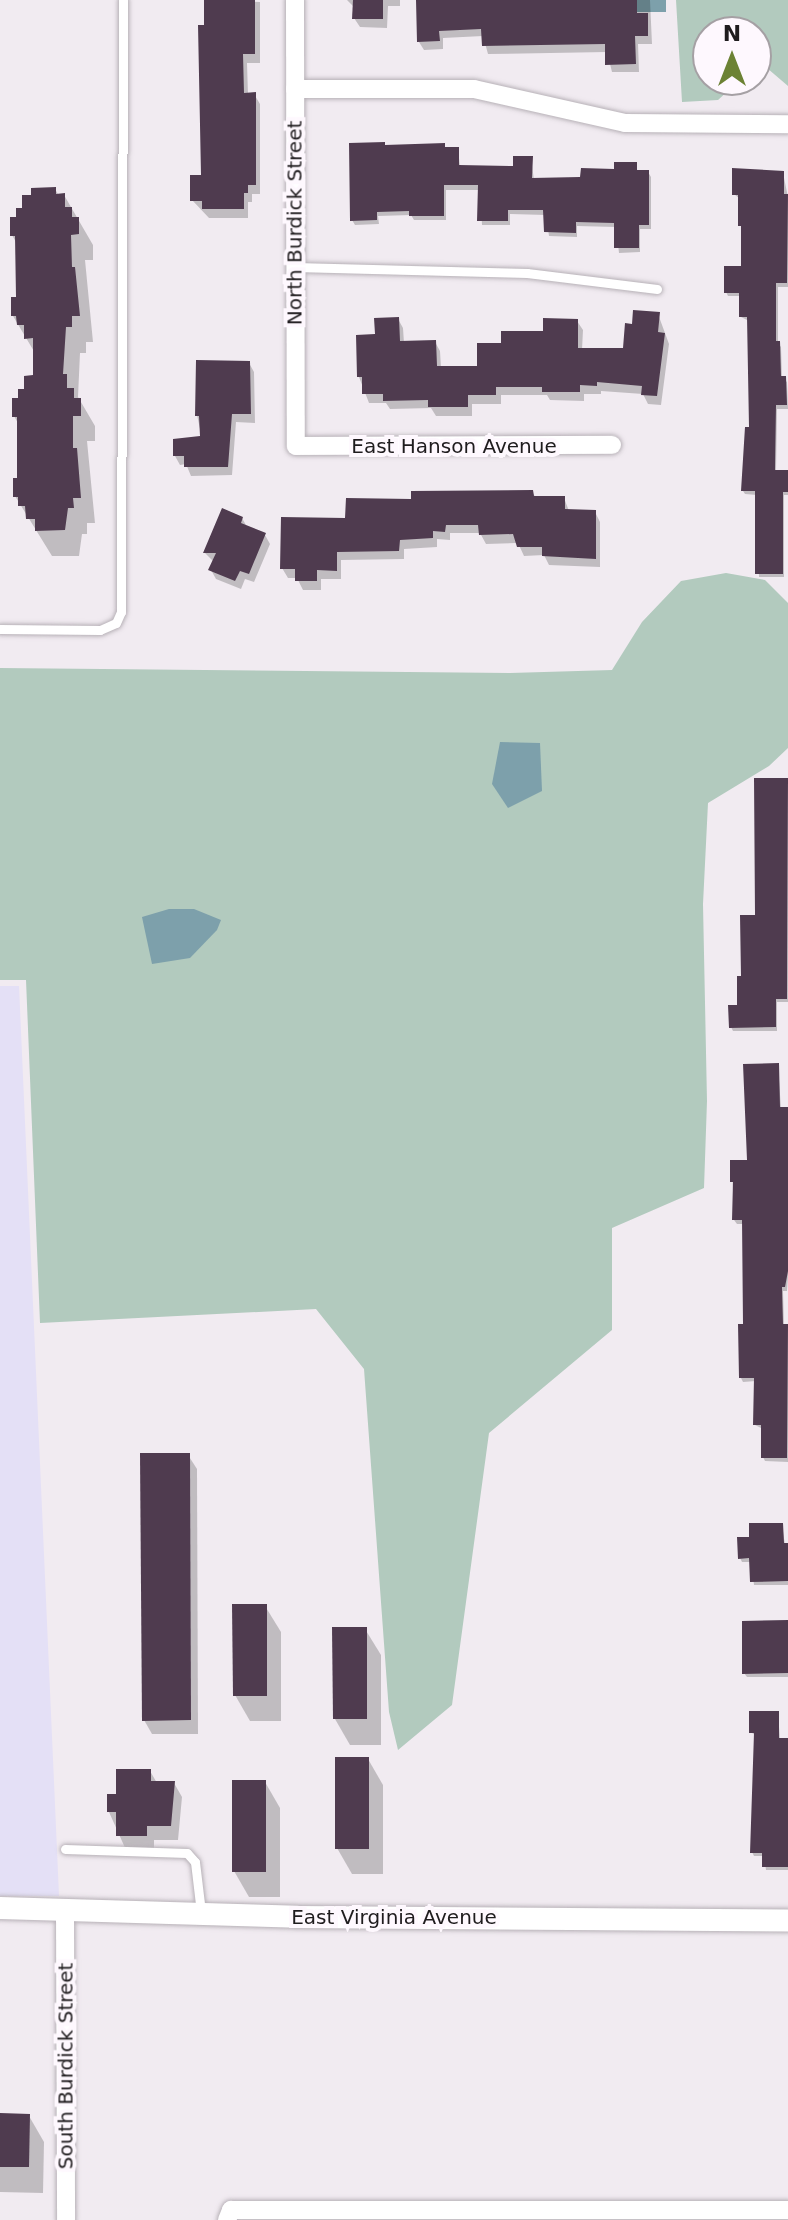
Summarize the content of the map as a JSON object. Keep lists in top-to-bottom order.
{
  "streets": {
    "street": [
      "North Burdick Street",
      "East Hanson Avenue",
      "East Virginia Avenue",
      "South Burdick Street"
    ]
  },
  "crossings": [
    ["North Burdick Street", "East Hanson Avenue"],
    ["East Virginia Avenue", "South Burdick Street"]
  ],
  "north": "top"
}
